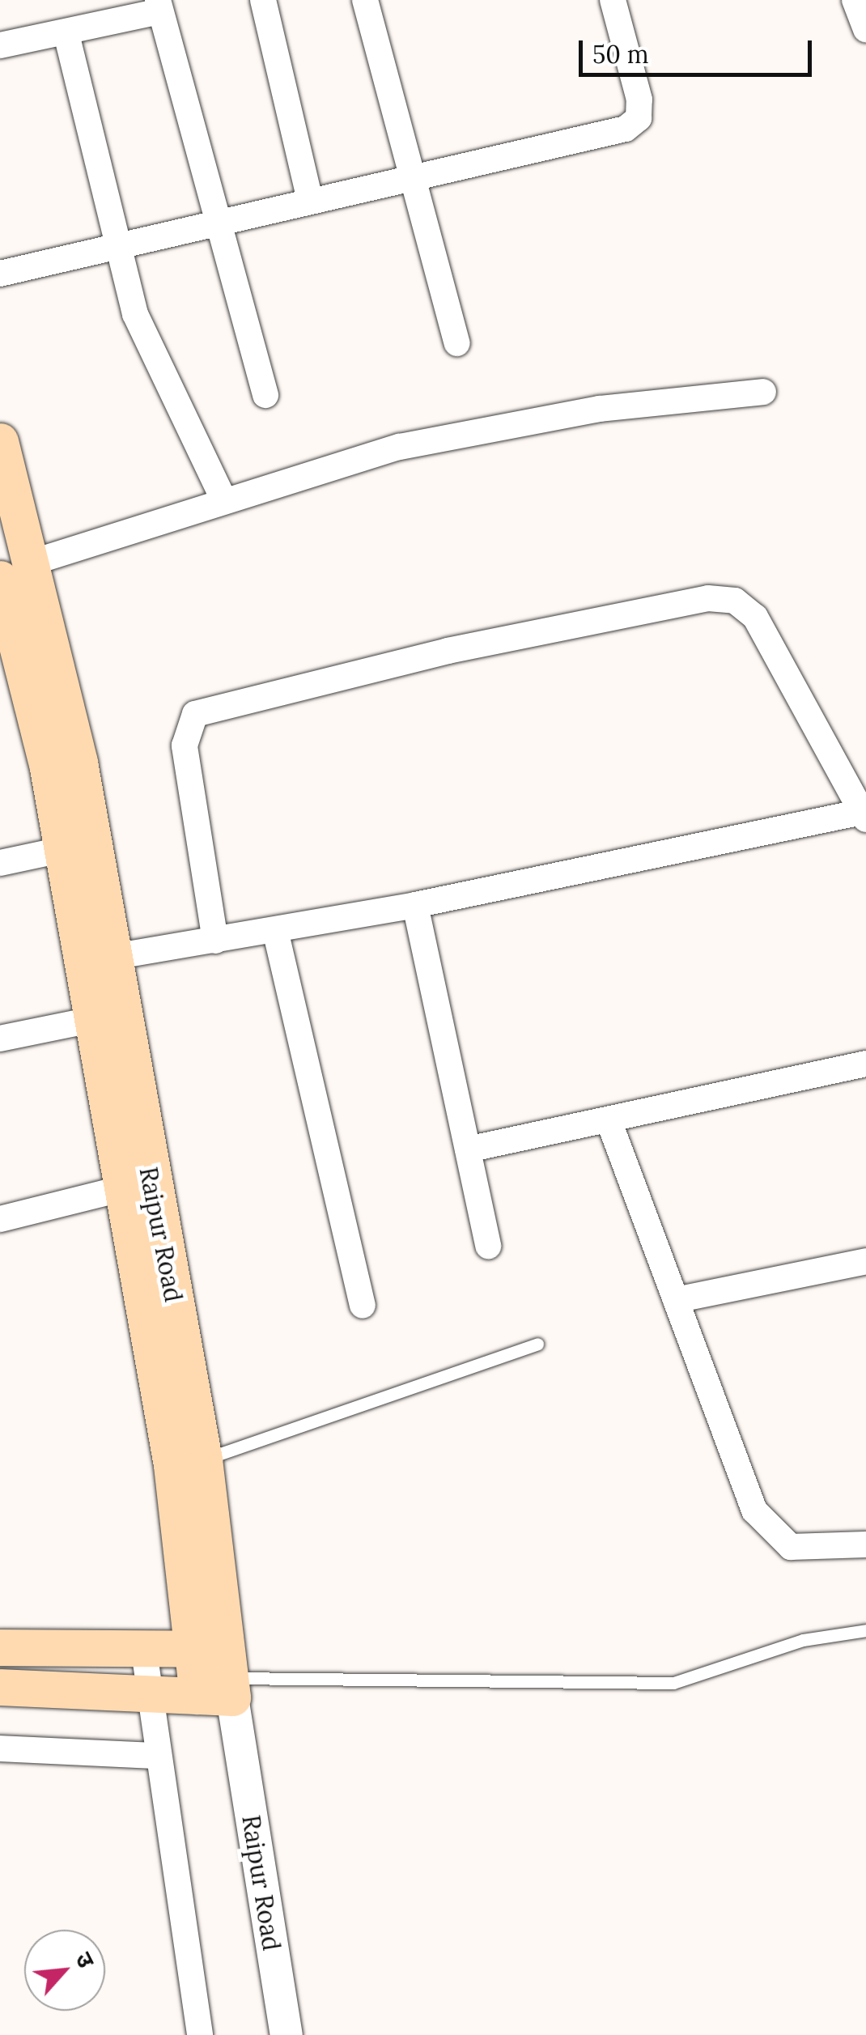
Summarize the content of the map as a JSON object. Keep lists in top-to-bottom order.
{
  "streets": {
    "main road": ["Raipur Road"]
  },
  "scale_bar": "50 m",
  "north": "top right"
}
